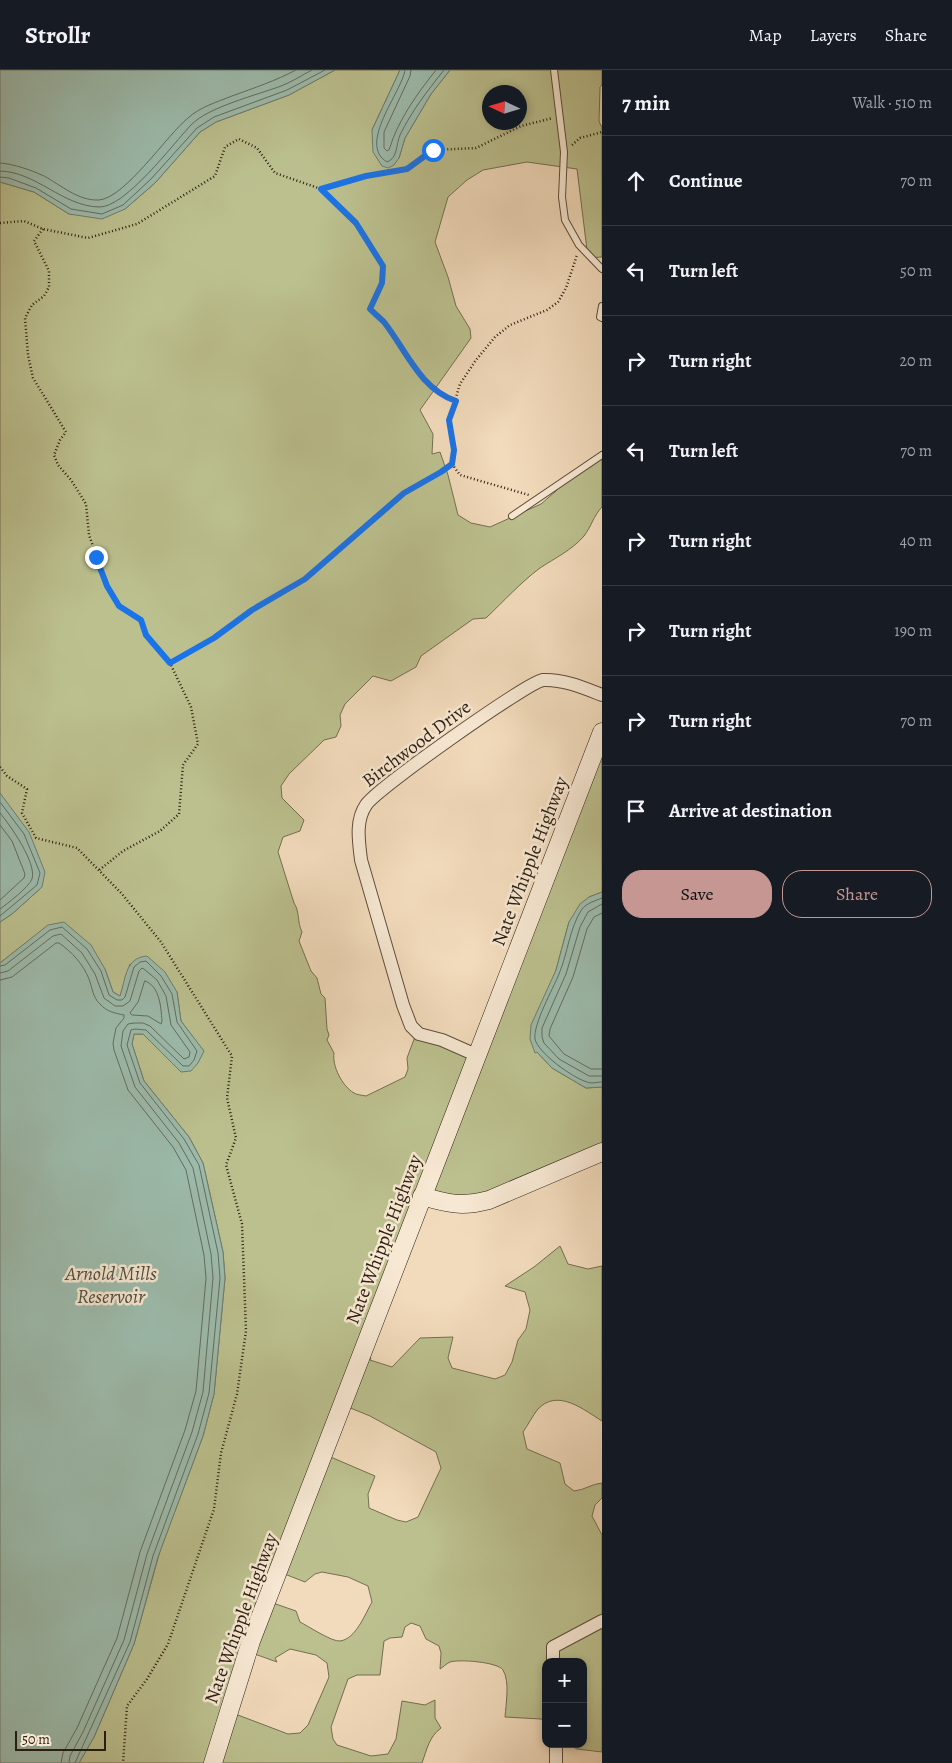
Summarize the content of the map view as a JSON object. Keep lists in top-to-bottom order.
{
  "streets": {
    "main road": ["Nate Whipple Highway"],
    "street": ["Birchwood Drive"]
  },
  "crossings": [
    ["Birchwood Drive", "Nate Whipple Highway"]
  ],
  "water": ["Arnold Mills Reservoir"],
  "scale_bar": "50 m",
  "north": "left",
  "page": {
    "header": "Strollr",
    "nav": ["Map", "Layers", "Share"],
    "heading": ["7 min", "Walk · 510 m"],
    "list": [
      ["Continue", "70 m"],
      ["Turn left", "50 m"],
      ["Turn right", "20 m"],
      ["Turn left", "70 m"],
      ["Turn right", "40 m"],
      ["Turn right", "190 m"],
      ["Turn right", "70 m"],
      "Arrive at destination"
    ],
    "buttons": ["Save", "Share"],
    "map_buttons": ["+", "−"],
    "scale": "50 m"
  }
}
